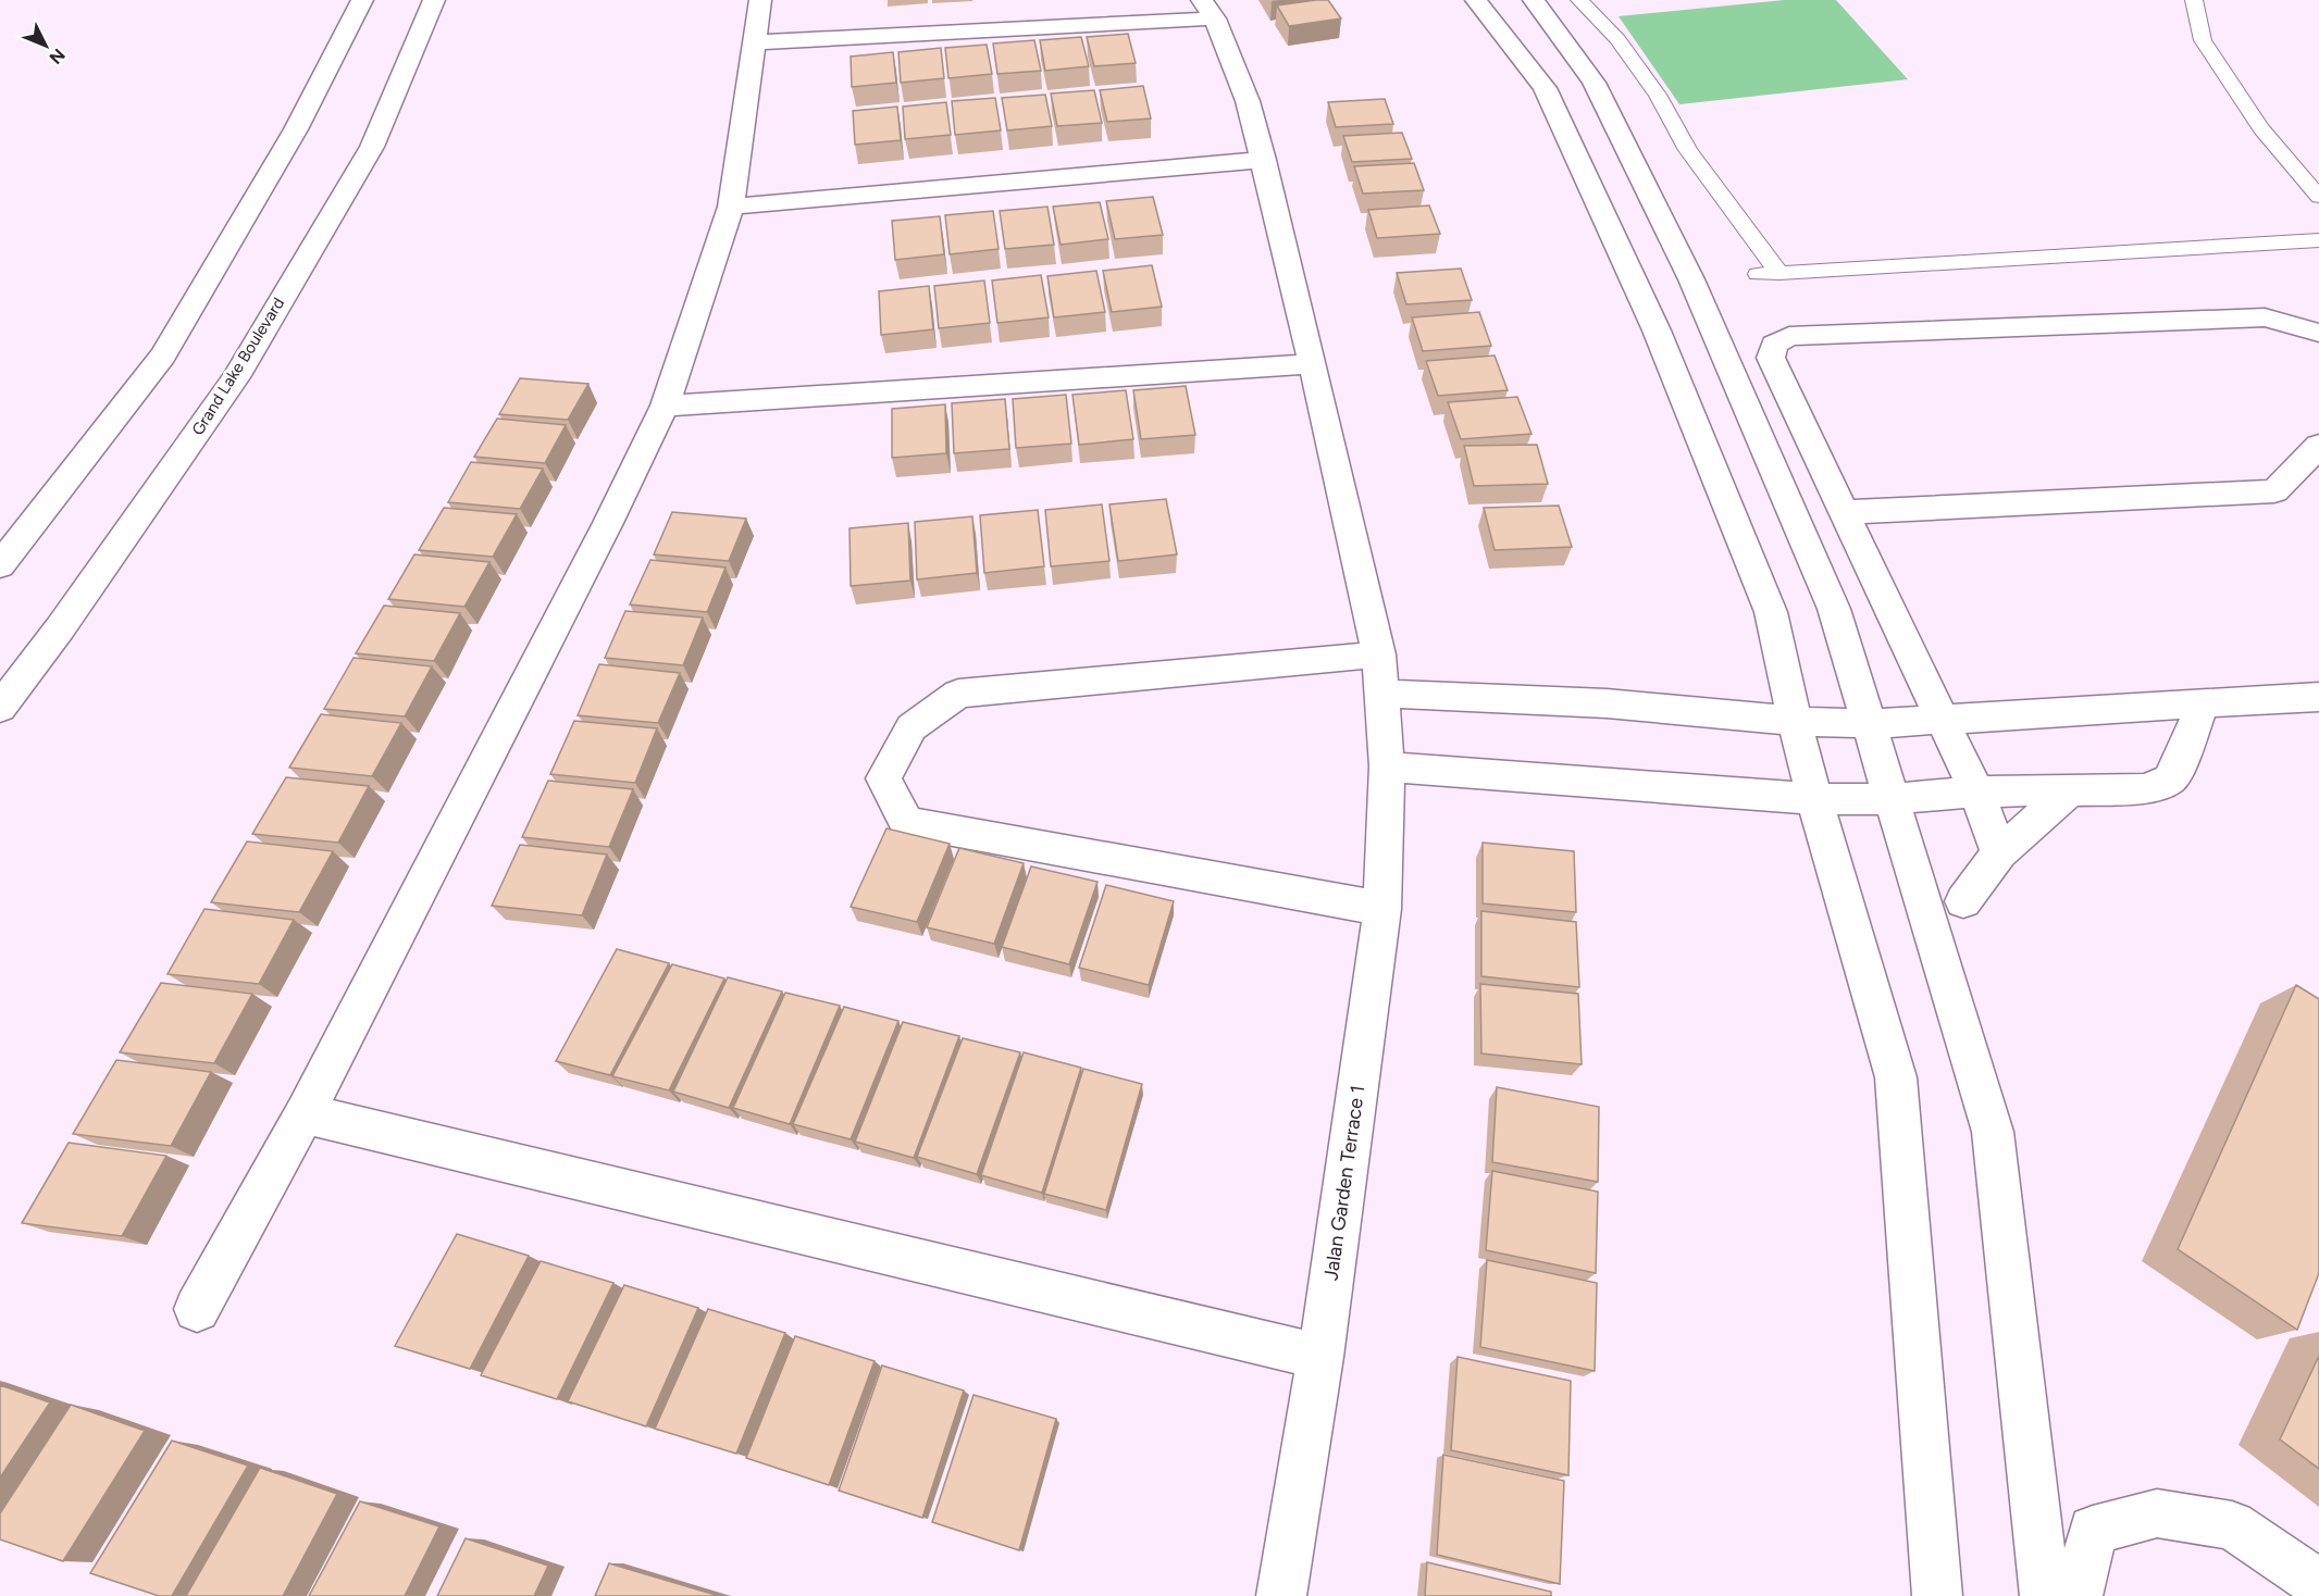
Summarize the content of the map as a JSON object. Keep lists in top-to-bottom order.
{
  "streets": {
    "street": ["Grand Lake Boulevard", "Jalan Garden Terrace 1"]
  },
  "north": "bottom right"
}
